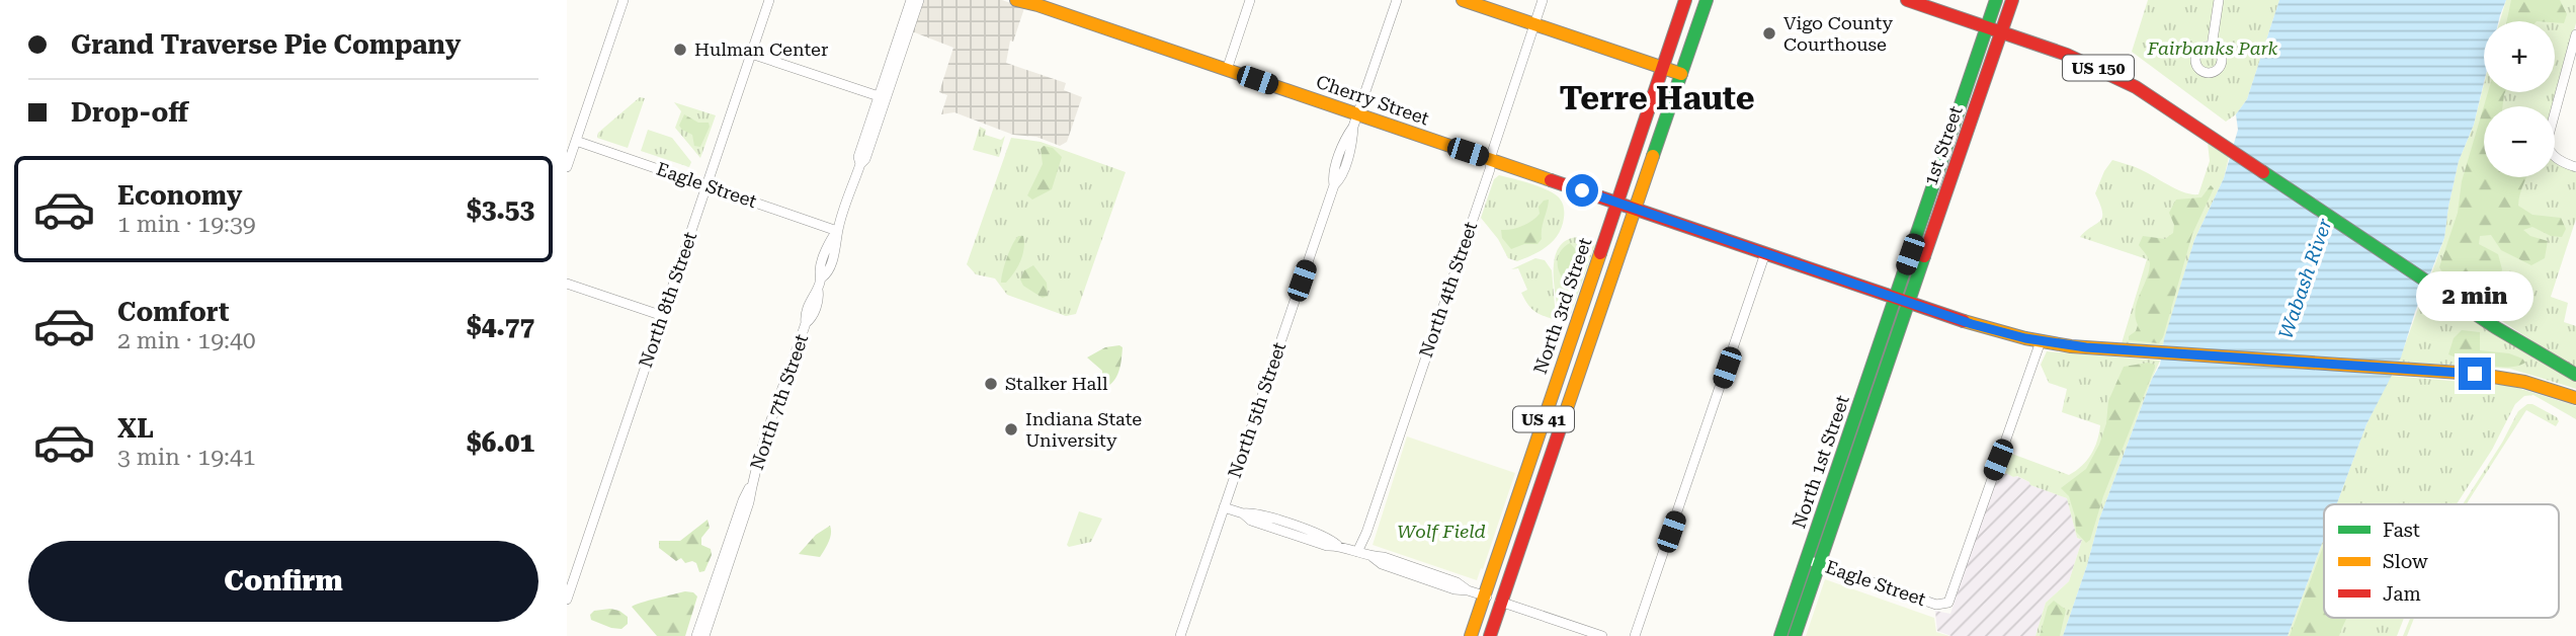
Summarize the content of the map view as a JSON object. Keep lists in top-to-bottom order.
{
  "streets": {
    "main road": [
      "US 150",
      "Cherry Street",
      "1st Street",
      "North 3rd Street",
      "US 41",
      "North 1st Street"
    ],
    "street": [
      "Eagle Street",
      "North 4th Street",
      "North 8th Street",
      "North 7th Street",
      "North 5th Street"
    ]
  },
  "crossings": [
    ["US 150", "1st Street"],
    ["Cherry Street", "1st Street"],
    ["Cherry Street", "Eagle Street"],
    ["Cherry Street", "North 4th Street"],
    ["Cherry Street", "North 3rd Street"],
    ["Cherry Street", "North 5th Street"],
    ["Cherry Street", "North 1st Street"],
    ["1st Street", "North 1st Street"],
    ["Eagle Street", "North 8th Street"],
    ["Eagle Street", "North 7th Street"],
    ["Eagle Street", "North 1st Street"],
    ["North 3rd Street", "US 41"]
  ],
  "districts": ["Terre Haute"],
  "water": ["Wabash River"],
  "parks": ["Fairbanks Park", "Wolf Field"],
  "places": [
    "Vigo County Courthouse",
    "Hulman Center",
    "Stalker Hall",
    "Indiana State University"
  ],
  "legend": ["Fast", "Slow", "Jam"],
  "page": {
    "banner": ["Grand Traverse Pie Company", "Drop-off"],
    "map_buttons": ["+", "−"],
    "list": [
      {
        "name": "Economy",
        "note": "1 min · 19:39",
        "value": "$3.53"
      },
      {
        "name": "Comfort",
        "note": "2 min · 19:40",
        "value": "$4.77"
      },
      {
        "name": "XL",
        "note": "3 min · 19:41",
        "value": "$6.01"
      }
    ],
    "bubble": "2 min",
    "buttons": "Confirm"
  }
}
